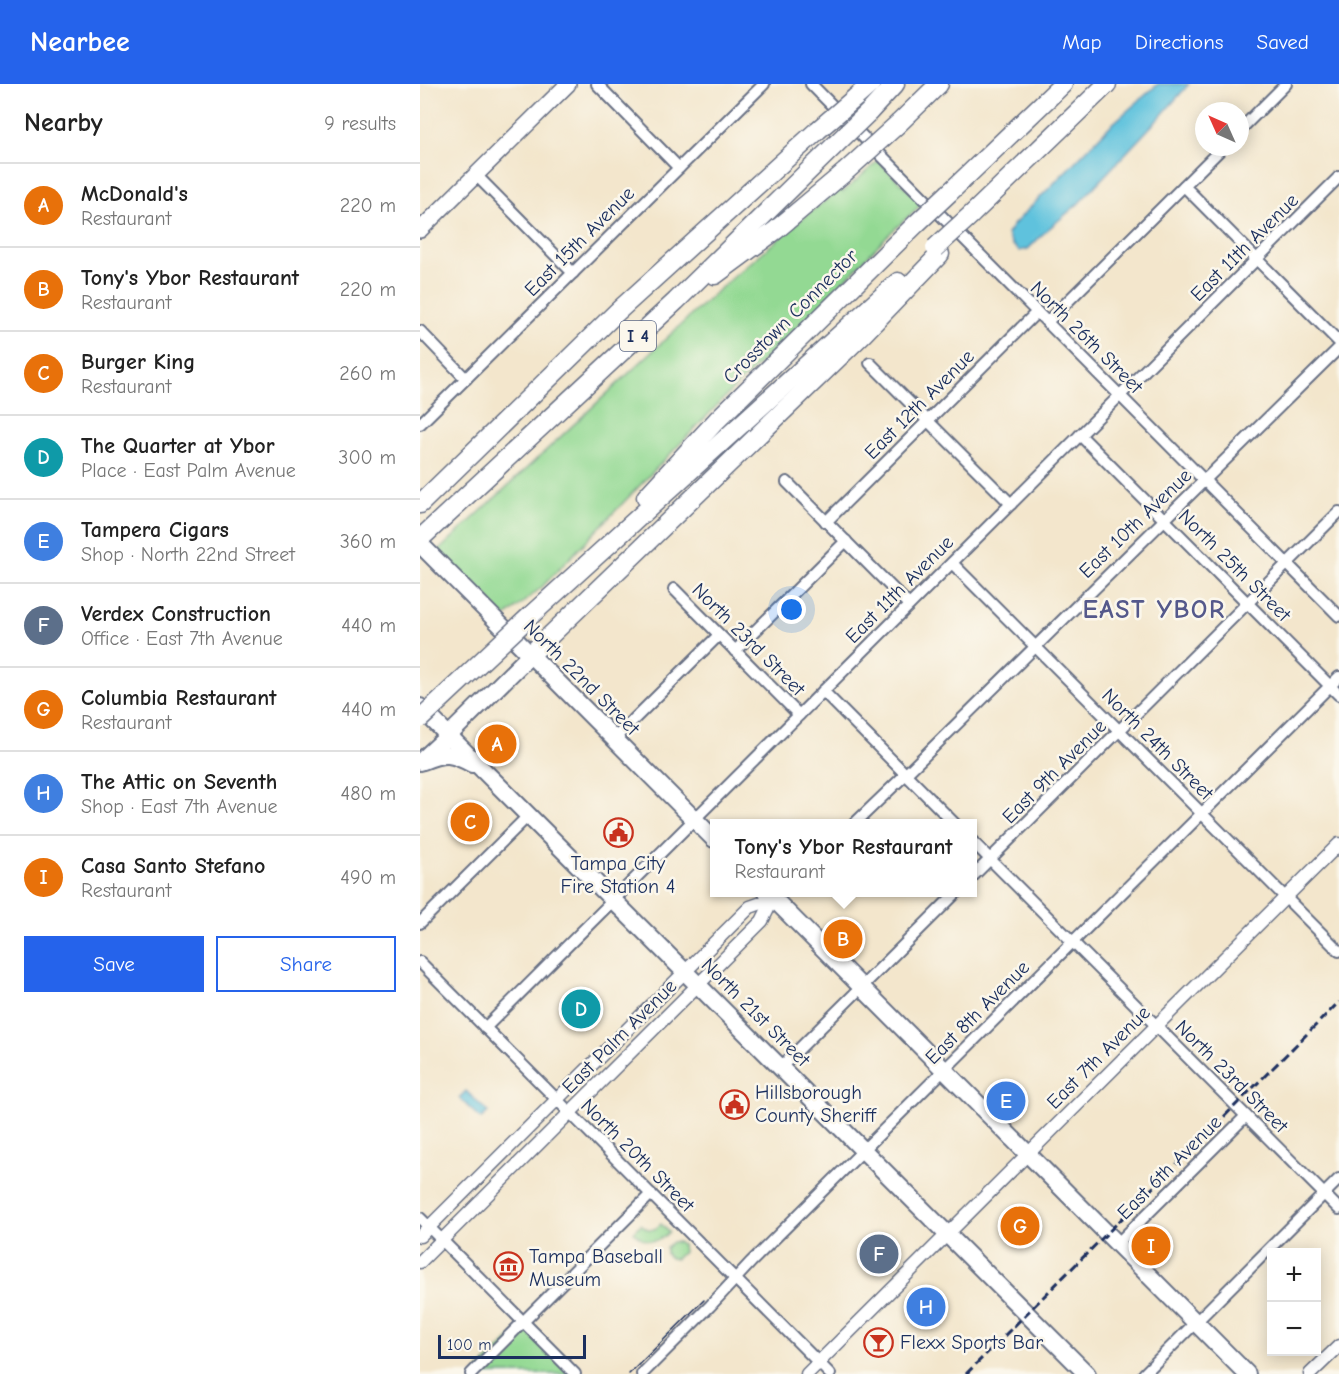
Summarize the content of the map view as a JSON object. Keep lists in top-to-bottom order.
{
  "streets": {
    "highway": ["Crosstown Connector", "I 4"],
    "main road": ["North 22nd Street", "North 21st Street"],
    "street": [
      "East 15th Avenue",
      "East 11th Avenue",
      "North 26th Street",
      "East 12th Avenue",
      "East 10th Avenue",
      "North 25th Street",
      "North 23rd Street",
      "North 24th Street",
      "East 9th Avenue",
      "East 8th Avenue",
      "East Palm Avenue",
      "East 7th Avenue",
      "North 20th Street",
      "East 6th Avenue"
    ]
  },
  "crossings": [
    ["East 11th Avenue", "North 26th Street"],
    ["East 11th Avenue", "North 25th Street"],
    ["East 11th Avenue", "North 23rd Street"],
    ["East 11th Avenue", "North 22nd Street"],
    ["East 11th Avenue", "North 24th Street"],
    ["East 11th Avenue", "North 21st Street"],
    ["East 11th Avenue", "North 20th Street"],
    ["North 26th Street", "East 12th Avenue"],
    ["North 26th Street", "East 10th Avenue"],
    ["North 26th Street", "East 9th Avenue"],
    ["East 10th Avenue", "North 25th Street"],
    ["East 10th Avenue", "North 23rd Street"],
    ["East 10th Avenue", "North 24th Street"],
    ["North 25th Street", "East 9th Avenue"],
    ["North 25th Street", "East 8th Avenue"],
    ["North 23rd Street", "East 9th Avenue"],
    ["North 23rd Street", "East 8th Avenue"],
    ["North 23rd Street", "East 7th Avenue"],
    ["North 23rd Street", "East 6th Avenue"],
    ["North 24th Street", "East 9th Avenue"],
    ["North 24th Street", "East 8th Avenue"],
    ["North 24th Street", "East 7th Avenue"],
    ["North 21st Street", "East 8th Avenue"],
    ["North 21st Street", "East Palm Avenue"],
    ["North 21st Street", "East 7th Avenue"],
    ["East 8th Avenue", "North 20th Street"],
    ["East Palm Avenue", "North 20th Street"],
    ["East 7th Avenue", "North 20th Street"]
  ],
  "districts": ["EAST YBOR"],
  "places": {
    "public building": ["Tampa City Fire Station 4", "Hillsborough County Sheriff"],
    "museum": ["Tampa Baseball Museum"],
    "bar": ["Flexx Sports Bar"]
  },
  "scale_bar": "100 m",
  "north": "top left",
  "page": {
    "header": "Nearbee",
    "nav": ["Map", "Directions", "Saved"],
    "heading": ["Nearby", "9 results"],
    "list": [
      {
        "mark": "A",
        "name": "McDonald's",
        "note": "Restaurant",
        "value": "220 m"
      },
      {
        "mark": "B",
        "name": "Tony's Ybor Restaurant",
        "note": "Restaurant",
        "value": "220 m"
      },
      {
        "mark": "C",
        "name": "Burger King",
        "note": "Restaurant",
        "value": "260 m"
      },
      {
        "mark": "D",
        "name": "The Quarter at Ybor",
        "note": "Place · East Palm Avenue",
        "value": "300 m"
      },
      {
        "mark": "E",
        "name": "Tampera Cigars",
        "note": "Shop · North 22nd Street",
        "value": "360 m"
      },
      {
        "mark": "F",
        "name": "Verdex Construction",
        "note": "Office · East 7th Avenue",
        "value": "440 m"
      },
      {
        "mark": "G",
        "name": "Columbia Restaurant",
        "note": "Restaurant",
        "value": "440 m"
      },
      {
        "mark": "H",
        "name": "The Attic on Seventh",
        "note": "Shop · East 7th Avenue",
        "value": "480 m"
      },
      {
        "mark": "I",
        "name": "Casa Santo Stefano",
        "note": "Restaurant",
        "value": "490 m"
      }
    ],
    "pins": [
      "A",
      "C",
      "B",
      "D",
      "E",
      "G",
      "I",
      "F",
      "H"
    ],
    "popup": ["Tony's Ybor Restaurant", "Restaurant"],
    "buttons": ["Save", "Share"],
    "map_buttons": ["+", "−"],
    "scale": "100 m"
  }
}
